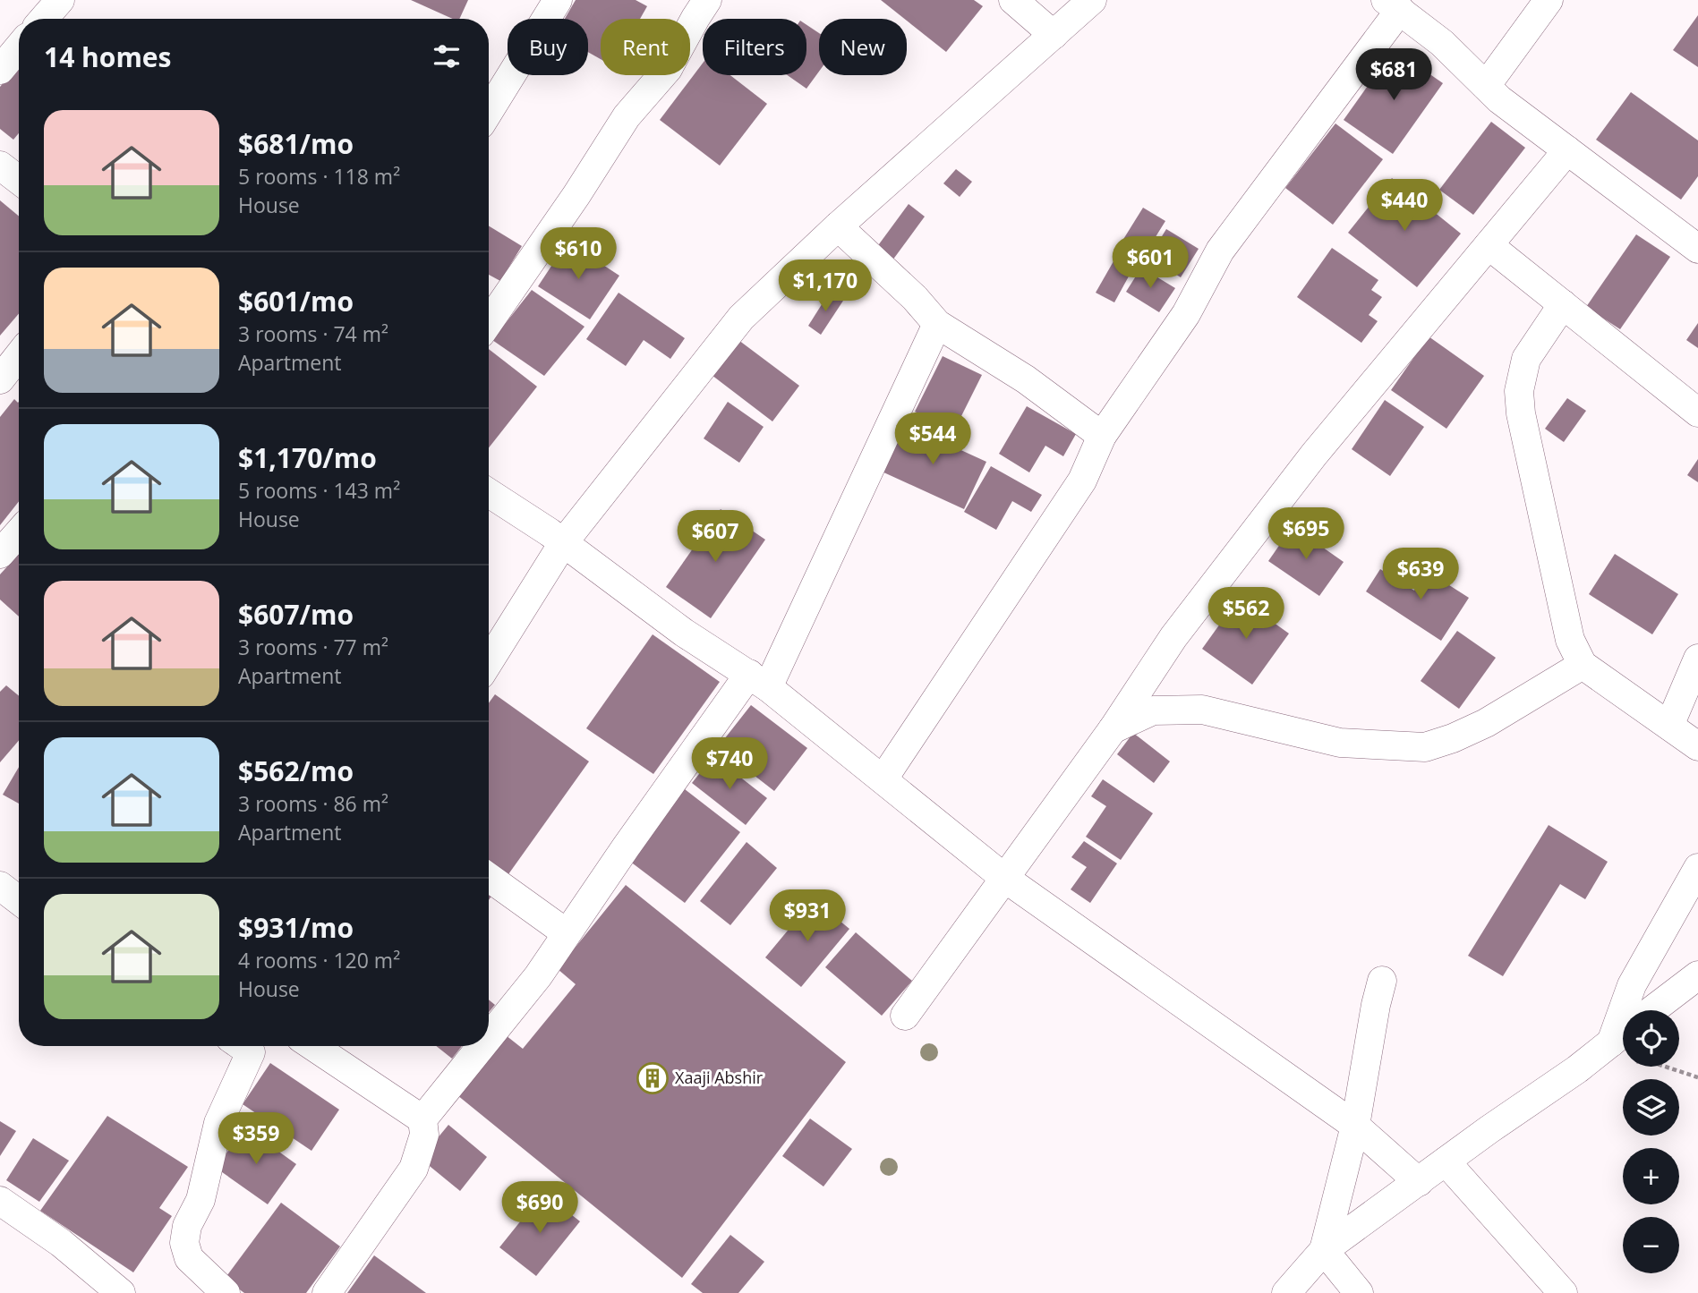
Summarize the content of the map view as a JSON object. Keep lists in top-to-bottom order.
{
  "places": {
    "building": ["Xaaji Abshir"]
  },
  "page": {
    "chip": [
      "Buy",
      "Rent",
      "Filters",
      "New"
    ],
    "heading": "14 homes",
    "price": [
      "$681",
      "$440",
      "$610",
      "$601",
      "$1,170",
      "$544",
      "$695",
      "$607",
      "$639",
      "$562",
      "$740",
      "$931",
      "$359",
      "$690"
    ],
    "list": [
      {
        "name": "$681/mo",
        "note": "5 rooms · 118 m² · House"
      },
      {
        "name": "$601/mo",
        "note": "3 rooms · 74 m² · Apartment"
      },
      {
        "name": "$1,170/mo",
        "note": "5 rooms · 143 m² · House"
      },
      {
        "name": "$607/mo",
        "note": "3 rooms · 77 m² · Apartment"
      },
      {
        "name": "$562/mo",
        "note": "3 rooms · 86 m² · Apartment"
      },
      {
        "name": "$931/mo",
        "note": "4 rooms · 120 m² · House"
      }
    ],
    "map_buttons": ["+", "−"]
  }
}
